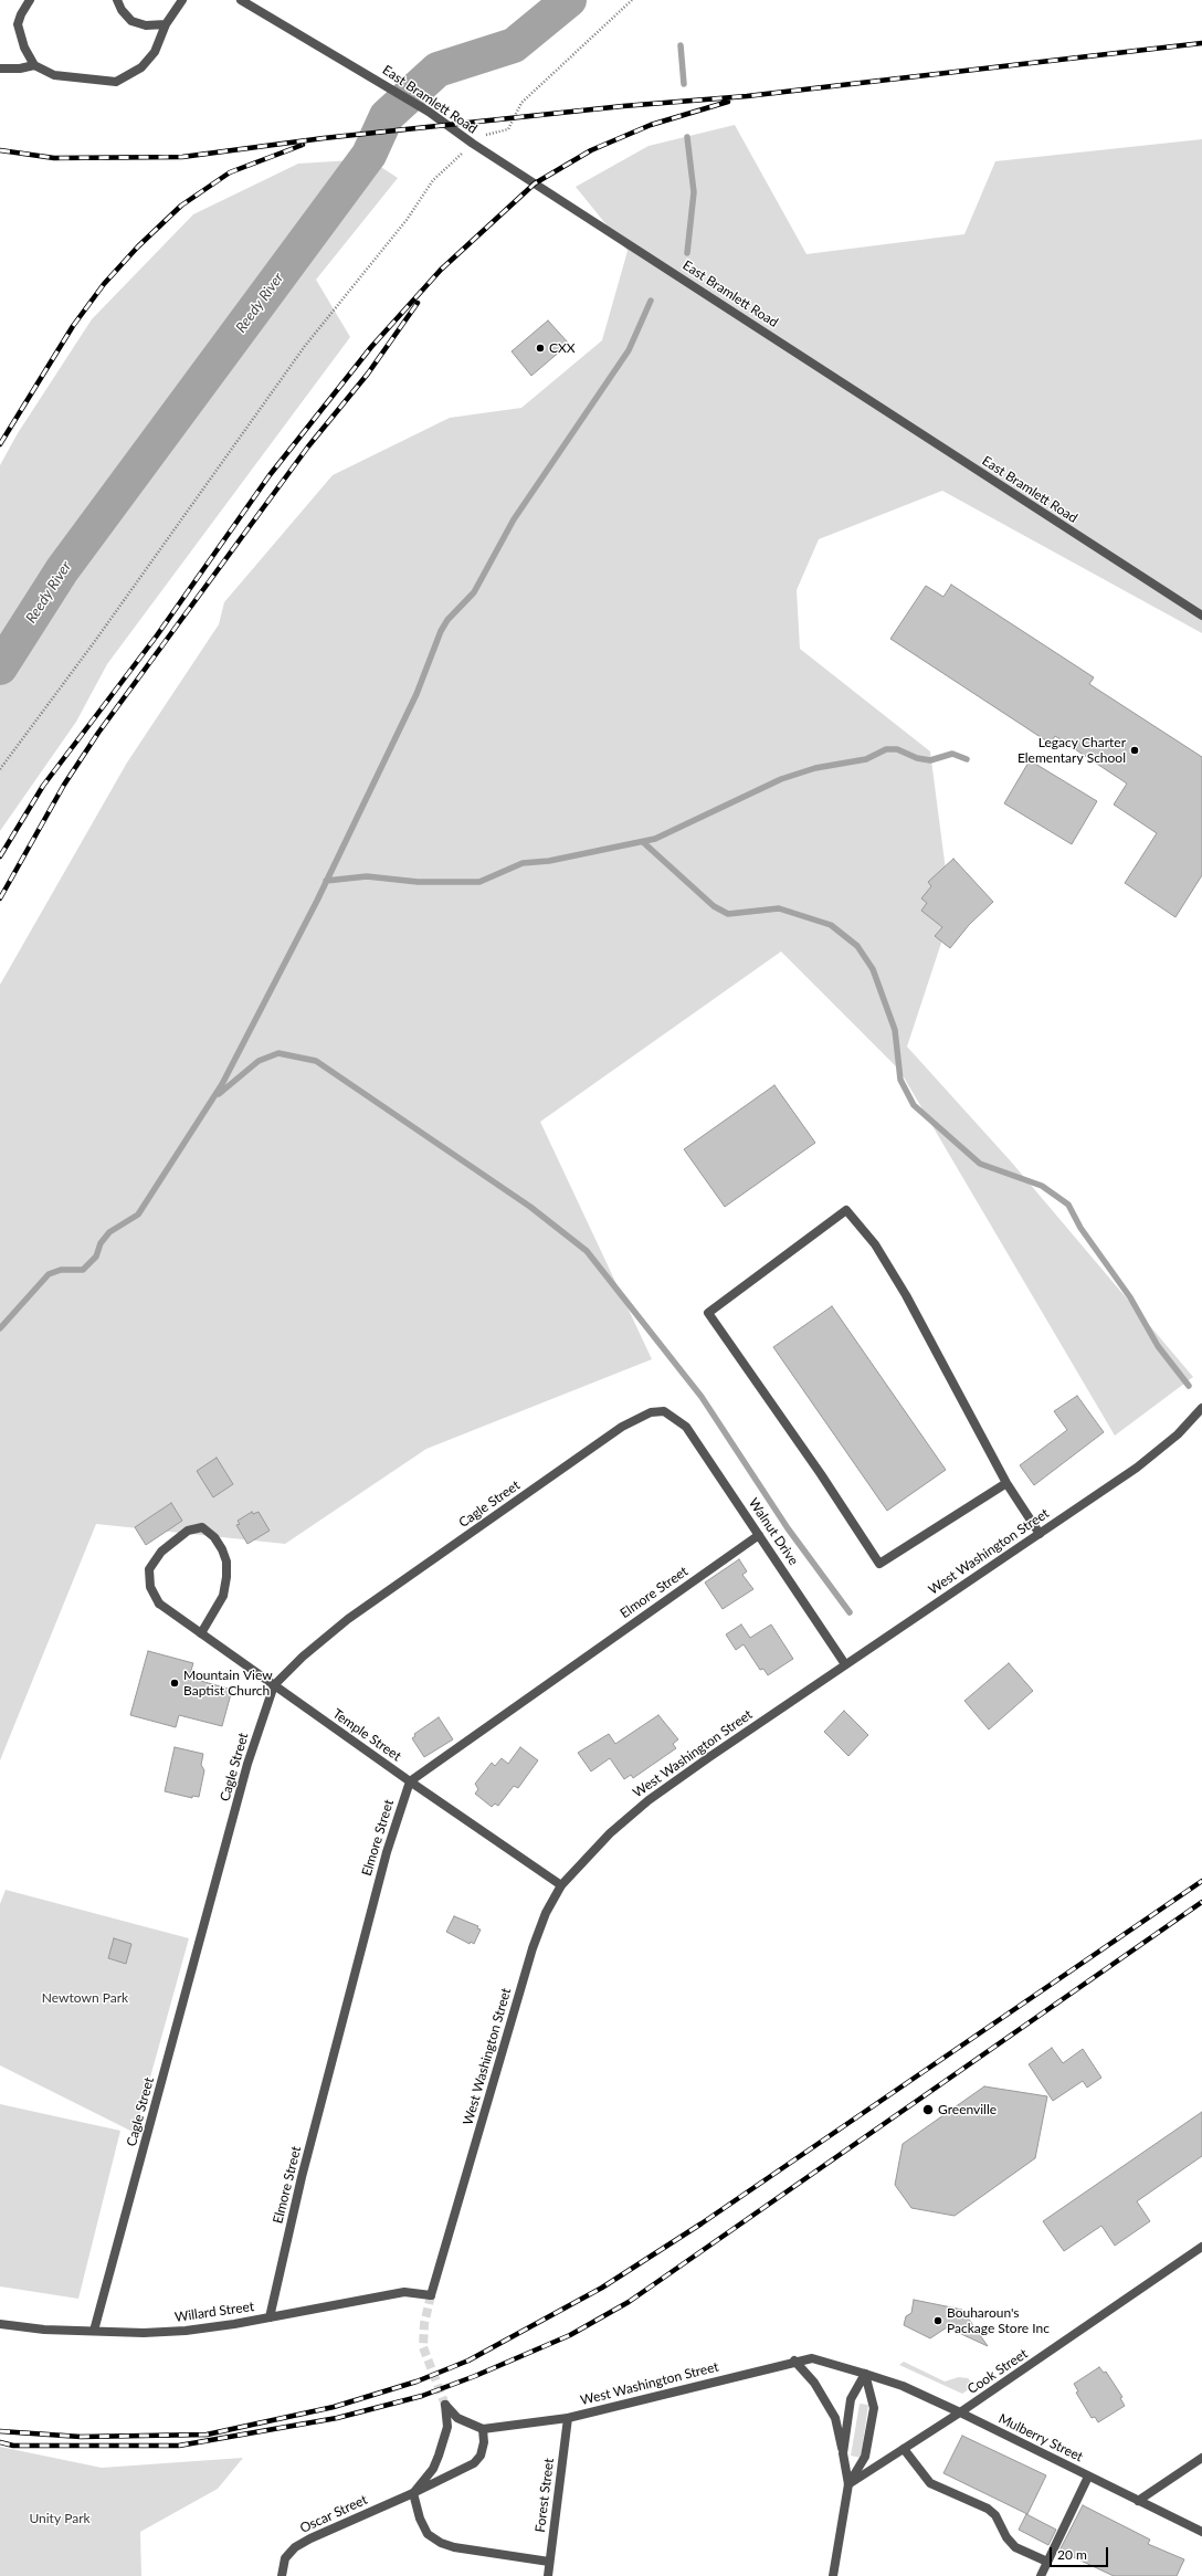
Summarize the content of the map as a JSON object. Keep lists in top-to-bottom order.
{
  "streets": {
    "street": [
      "East Bramlett Road",
      "Cagle Street",
      "Walnut Drive",
      "West Washington Street",
      "Elmore Street",
      "Temple Street",
      "Willard Street",
      "Cook Street",
      "Mulberry Street",
      "Forest Street",
      "Oscar Street"
    ]
  },
  "crossings": [
    ["Cagle Street", "Walnut Drive"],
    ["Cagle Street", "Temple Street"],
    ["Cagle Street", "Willard Street"],
    ["Walnut Drive", "West Washington Street"],
    ["Walnut Drive", "Elmore Street"],
    ["West Washington Street", "Temple Street"],
    ["West Washington Street", "Willard Street"],
    ["West Washington Street", "Mulberry Street"],
    ["West Washington Street", "Forest Street"],
    ["West Washington Street", "Oscar Street"],
    ["Elmore Street", "Temple Street"],
    ["Elmore Street", "Willard Street"],
    ["Cook Street", "Mulberry Street"]
  ],
  "water": ["Reedy River"],
  "parks": ["Newtown Park", "Unity Park"],
  "places": [
    "CXX",
    "Legacy Charter Elementary School",
    "Mountain View Baptist Church",
    "Greenville",
    "Bouharoun's Package Store Inc"
  ],
  "scale_bar": "20 m"
}
